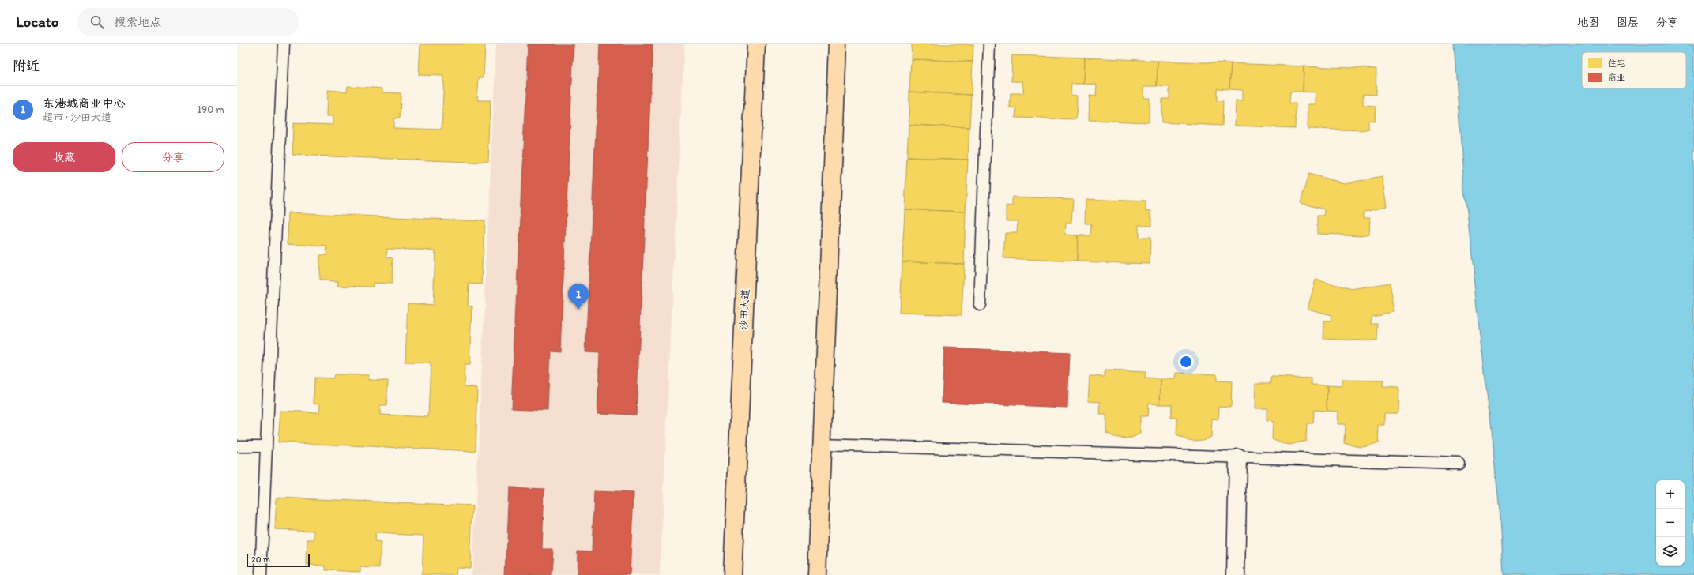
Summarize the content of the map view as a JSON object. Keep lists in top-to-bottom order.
{
  "streets": {
    "main road": ["沙田大道"]
  },
  "legend": ["住宅", "商业"],
  "scale_bar": "20 m",
  "page": {
    "header": "Locato",
    "search": "搜索地点",
    "nav": ["地图", "图层", "分享"],
    "heading": "附近",
    "list": [
      {
        "mark": "1",
        "name": "东港城商业中心",
        "note": "超市 · 沙田大道",
        "value": "190 m"
      }
    ],
    "buttons": ["收藏", "分享"],
    "pins": "1",
    "map_buttons": ["+", "−"],
    "scale": "20 m"
  }
}
